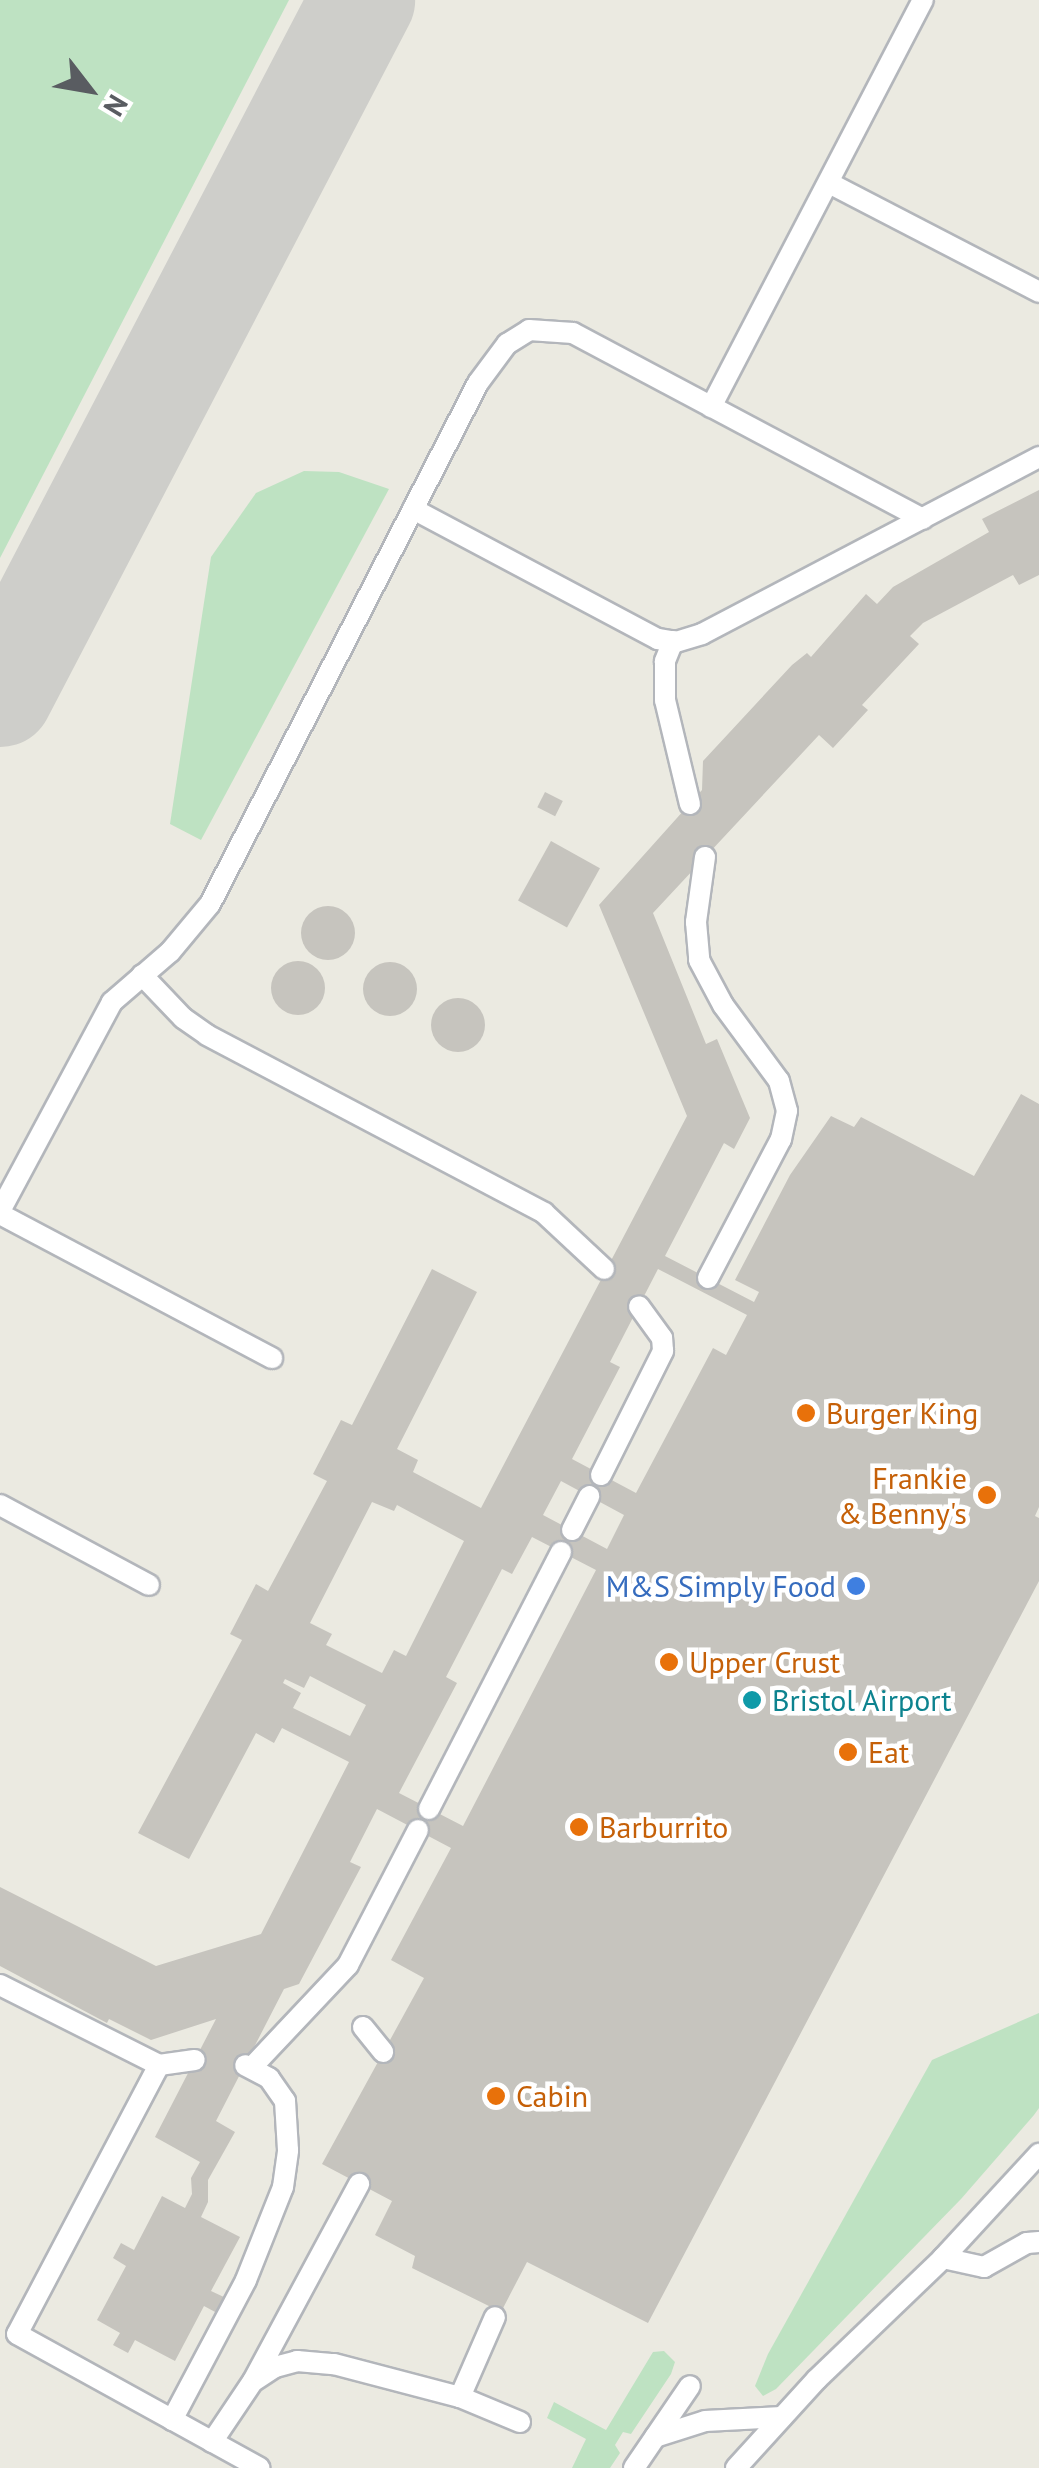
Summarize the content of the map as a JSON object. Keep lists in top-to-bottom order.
{
  "places": [
    "Burger King",
    "Frankie & Benny's",
    "M&S Simply Food",
    "Upper Crust",
    "Bristol Airport",
    "Eat",
    "Barburrito",
    "Cabin"
  ],
  "north": "bottom right"
}
